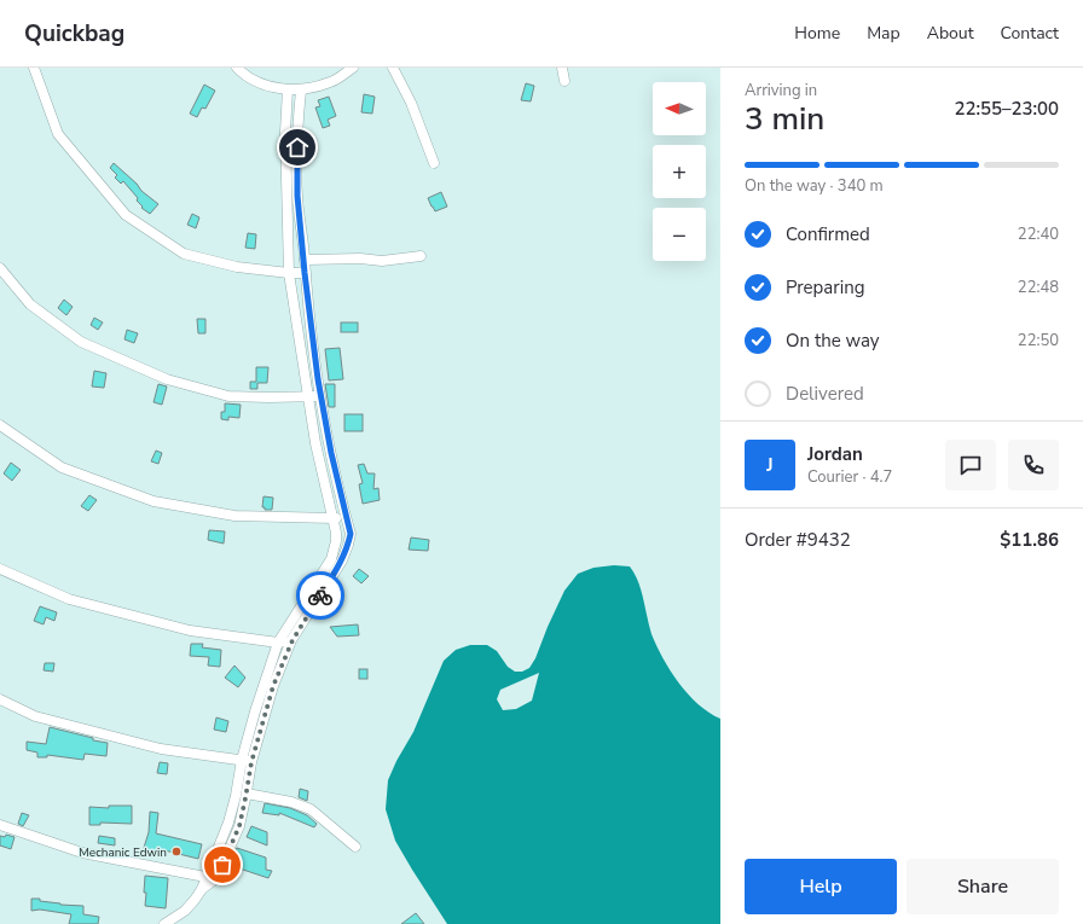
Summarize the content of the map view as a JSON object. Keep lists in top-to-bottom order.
{
  "places": ["Mechanic Edwin"],
  "north": "left",
  "page": {
    "header": "Quickbag",
    "nav": [
      "Home",
      "Map",
      "About",
      "Contact"
    ],
    "heading": ["3 min", "Arriving in", "22:55–23:00"],
    "panel": [
      "Jordan",
      "Courier · 4.7",
      "Order #9432",
      "$11.86"
    ],
    "map_buttons": ["+", "−"],
    "bar": "On the way · 340 m",
    "list": [
      ["Confirmed", "22:40"],
      ["Preparing", "22:48"],
      ["On the way", "22:50"],
      "Delivered"
    ],
    "round": "J",
    "buttons": ["Help", "Share"]
  }
}
